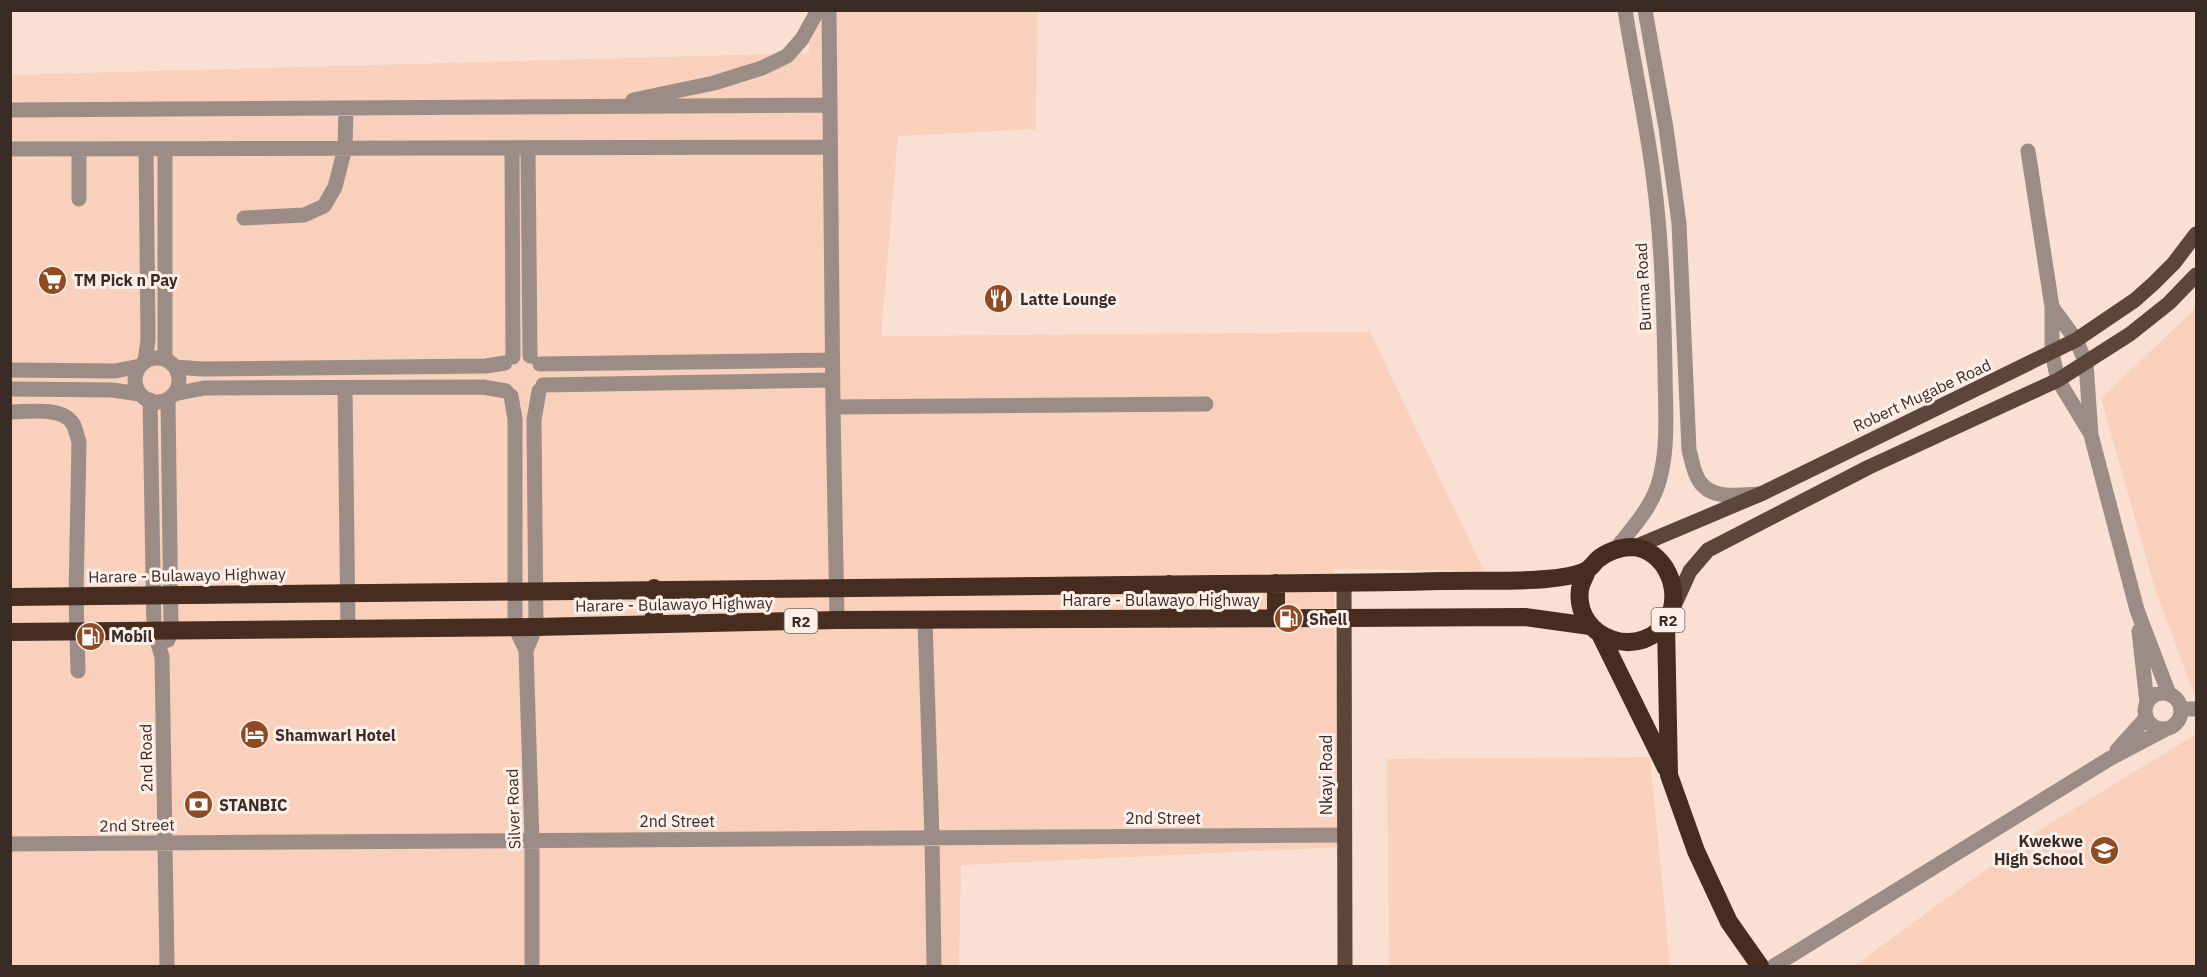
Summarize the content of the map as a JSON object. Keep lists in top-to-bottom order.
{
  "streets": {
    "highway": ["Harare - Bulawayo Highway", "R2"],
    "main road": ["Robert Mugabe Road", "Nkayi Road"],
    "street": [
      "Burma Road",
      "2nd Road",
      "Silver Road",
      "2nd Street"
    ]
  },
  "crossings": [
    ["Burma Road", "Robert Mugabe Road"],
    ["Burma Road", "Harare - Bulawayo Highway"],
    ["Burma Road", "R2"],
    ["Robert Mugabe Road", "Harare - Bulawayo Highway"],
    ["Robert Mugabe Road", "R2"],
    ["Harare - Bulawayo Highway", "R2"],
    ["Harare - Bulawayo Highway", "2nd Road"],
    ["Harare - Bulawayo Highway", "Nkayi Road"],
    ["Harare - Bulawayo Highway", "Silver Road"],
    ["2nd Road", "2nd Street"],
    ["Nkayi Road", "2nd Street"],
    ["Silver Road", "2nd Street"]
  ],
  "places": {
    "supermarket": ["TM Pick n Pay"],
    "restaurant": ["Latte Lounge"],
    "fuel station": ["Shell", "Mobil"],
    "hotel": ["Shamwarl Hotel"],
    "bank": ["STANBIC"],
    "school or university": ["Kwekwe High School"]
  }
}
